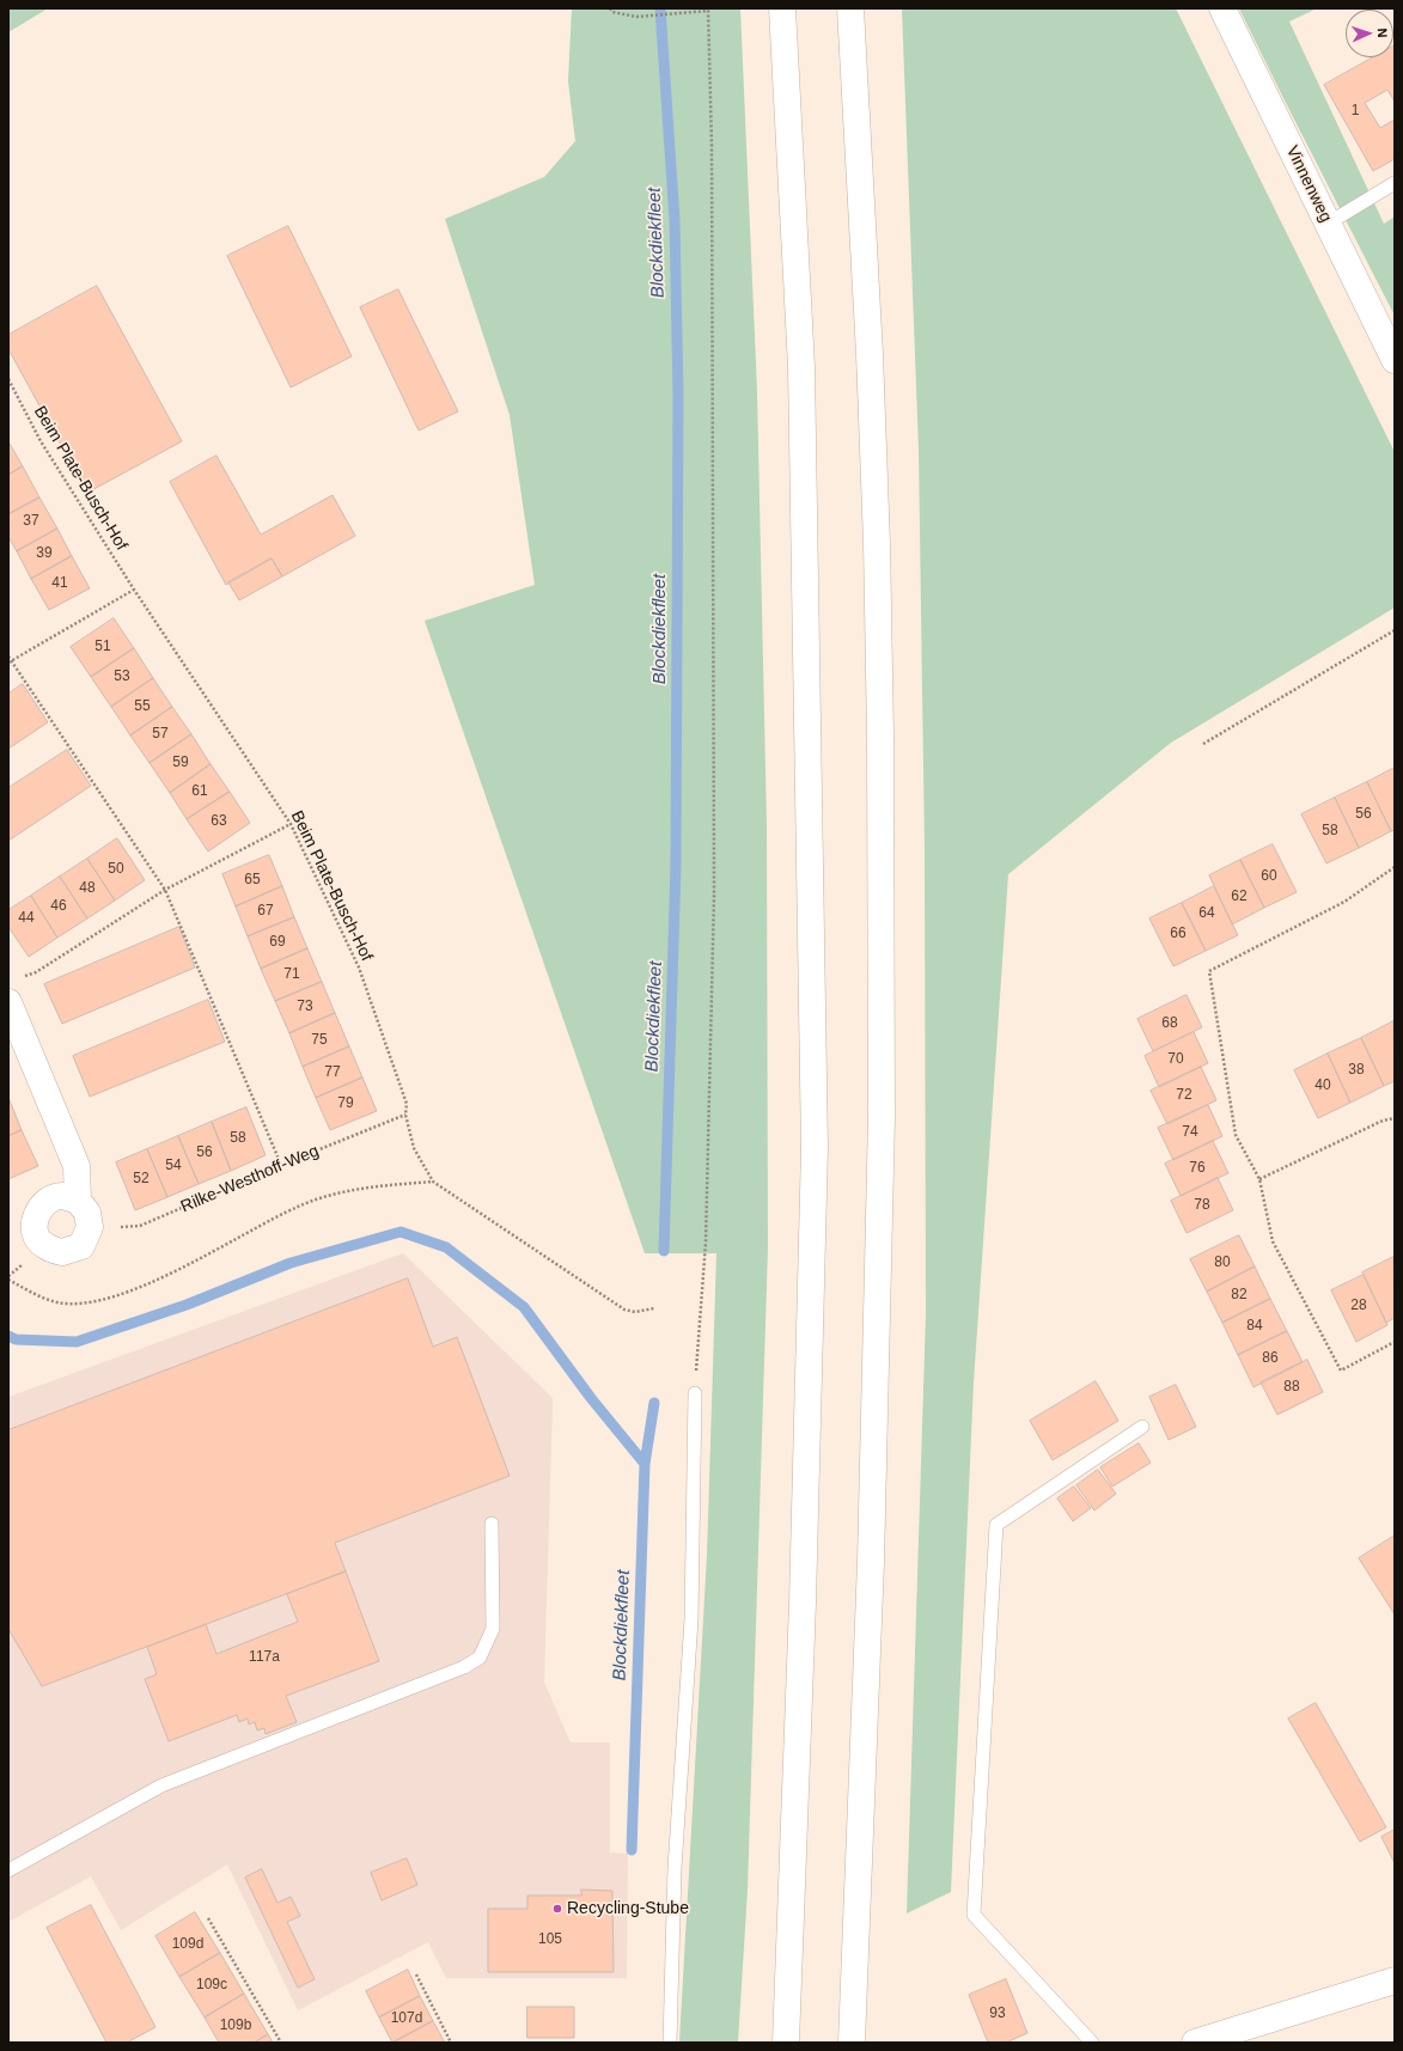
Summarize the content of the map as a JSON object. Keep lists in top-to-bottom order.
{
  "streets": {
    "main road": ["Vinnenweg"],
    "path": ["Beim Plate-Busch-Hof", "Rilke-Westhoff-Weg"]
  },
  "crossings": [
    ["Beim Plate-Busch-Hof", "Rilke-Westhoff-Weg"]
  ],
  "water": ["Blockdiekfleet"],
  "places": ["Recycling-Stube"],
  "house_numbers": [
    "1",
    "37",
    "39",
    "41",
    "51",
    "53",
    "55",
    "57",
    "59",
    "61",
    "56",
    "63",
    "58",
    "50",
    "60",
    "65",
    "48",
    "62",
    "46",
    "67",
    "64",
    "44",
    "66",
    "69",
    "71",
    "73",
    "68",
    "75",
    "70",
    "38",
    "77",
    "40",
    "72",
    "79",
    "74",
    "58",
    "56",
    "54",
    "76",
    "52",
    "78",
    "80",
    "82",
    "28",
    "84",
    "86",
    "88",
    "117a",
    "105",
    "109d",
    "109c",
    "93",
    "107d",
    "109b"
  ],
  "north": "right"
}
